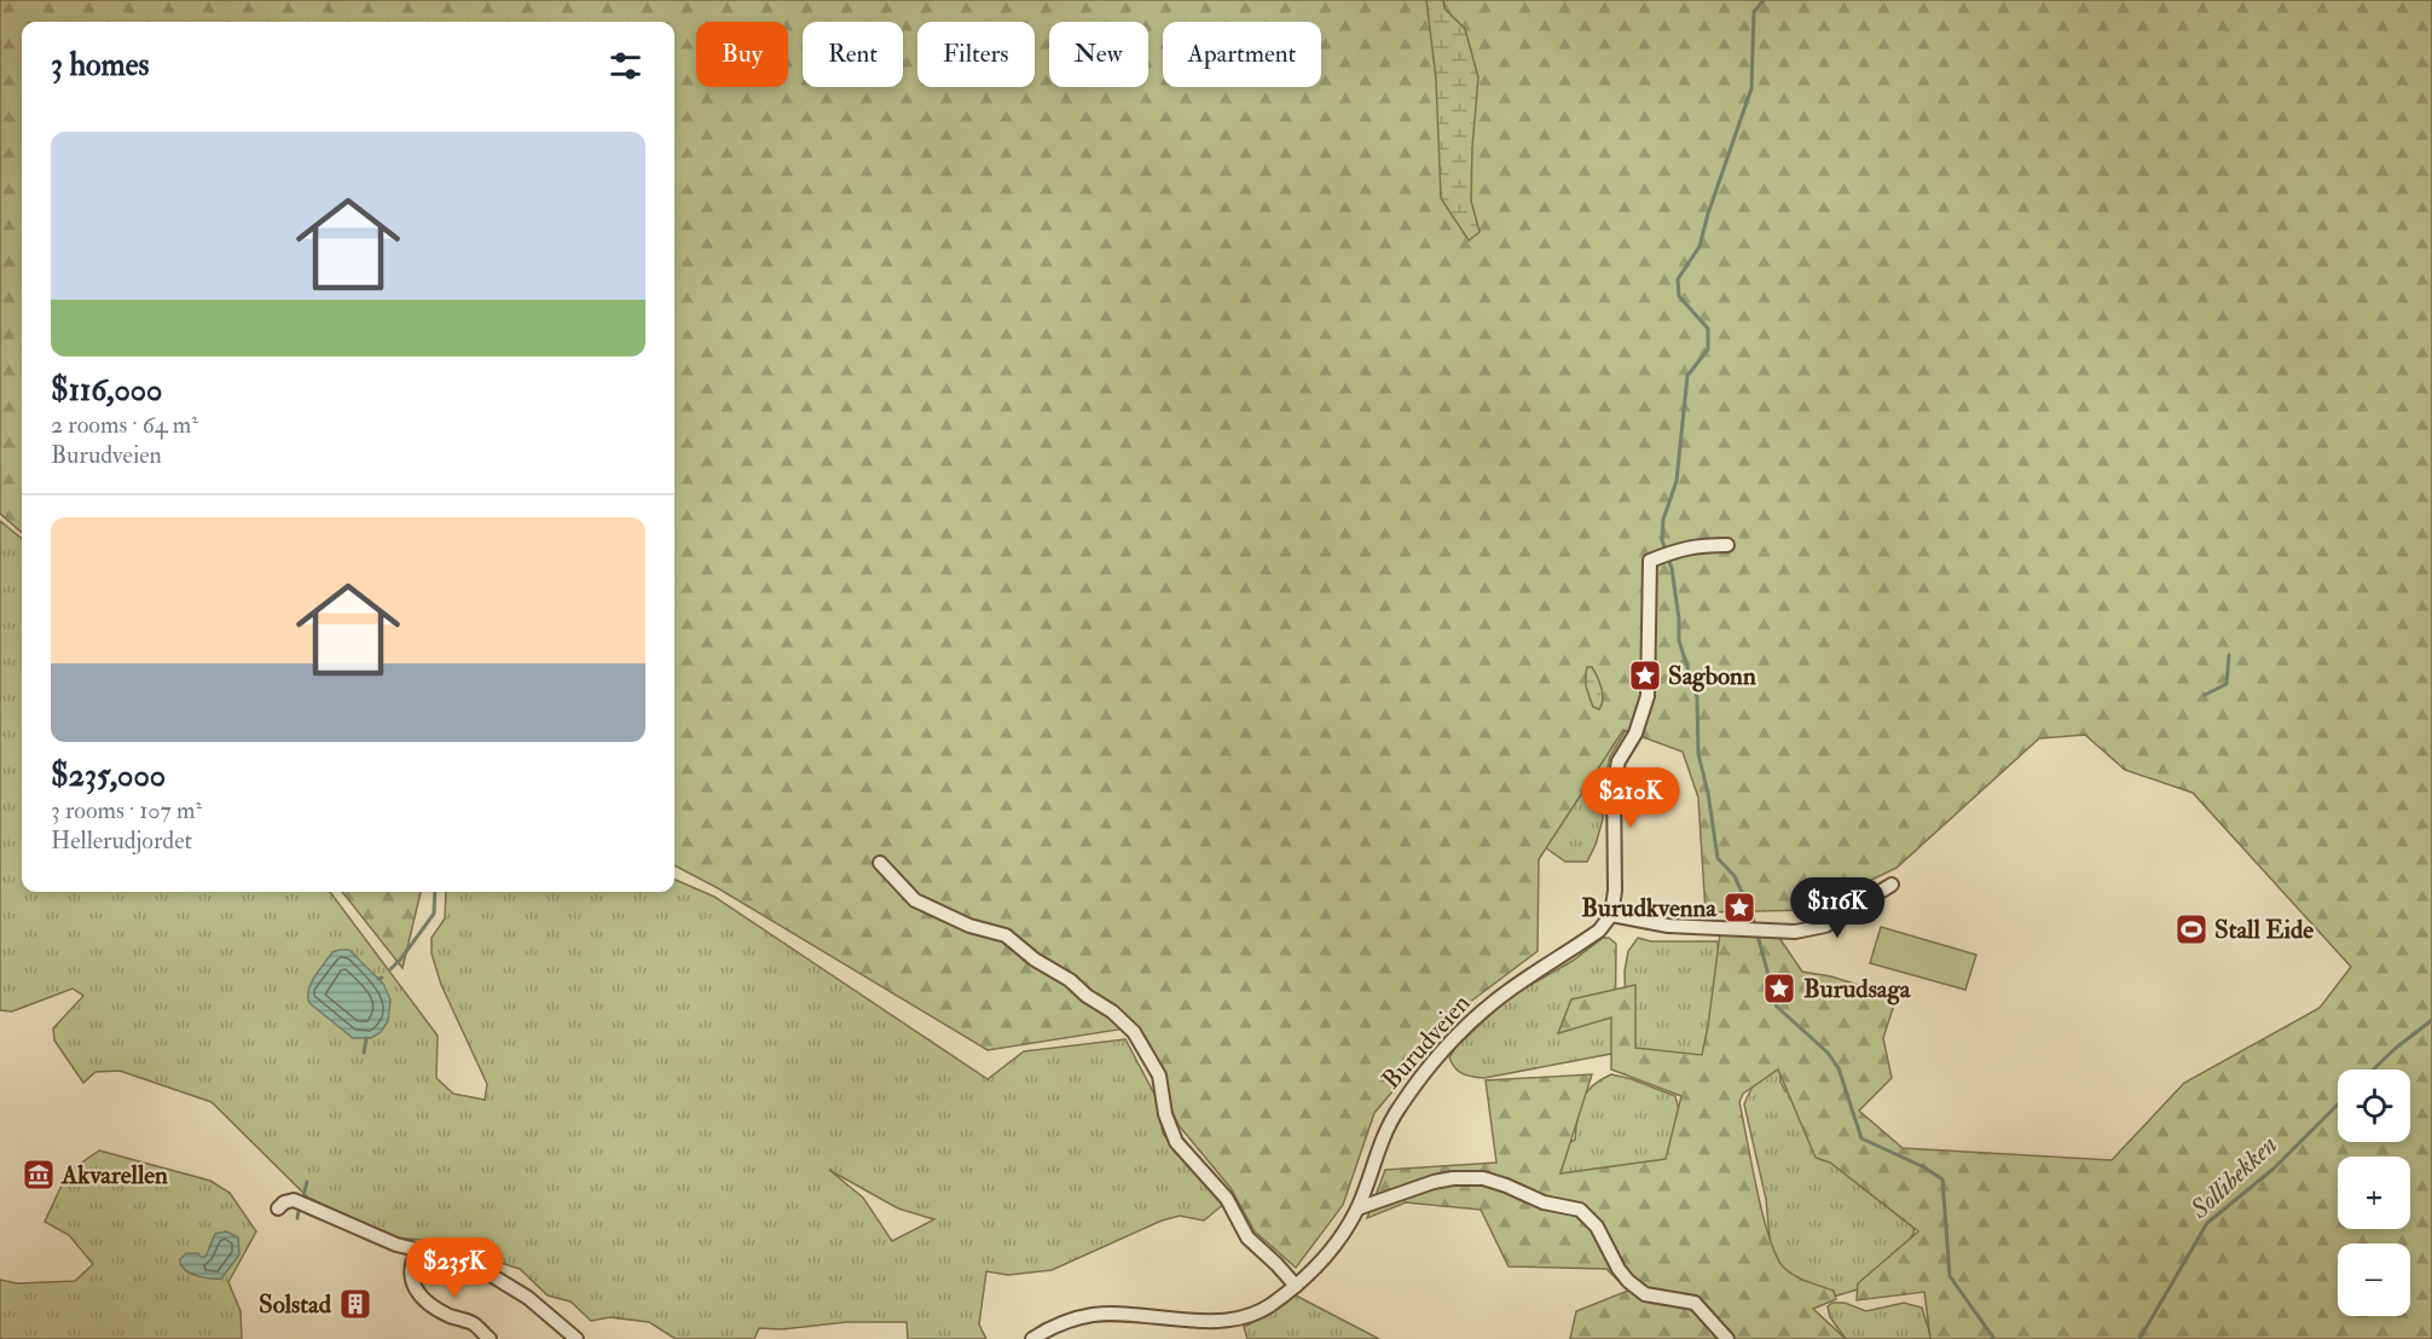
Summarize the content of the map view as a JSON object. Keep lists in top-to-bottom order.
{
  "streets": {
    "street": ["Burudveien"]
  },
  "water": ["Sollibekken"],
  "places": {
    "place": ["Sagbonn", "Burudkvenna", "Burudsaga"],
    "sports": ["Stall Eide"],
    "museum": ["Akvarellen"],
    "building": ["Solstad"]
  },
  "page": {
    "chip": [
      "Buy",
      "Rent",
      "Filters",
      "New",
      "Apartment"
    ],
    "heading": "3 homes",
    "list": [
      {
        "name": "$116,000",
        "note": "2 rooms · 64 m² · Burudveien"
      },
      {
        "name": "$235,000",
        "note": "3 rooms · 107 m² · Hellerudjordet"
      }
    ],
    "price": ["$210K", "$116K", "$235K"],
    "map_buttons": ["+", "−"]
  }
}
